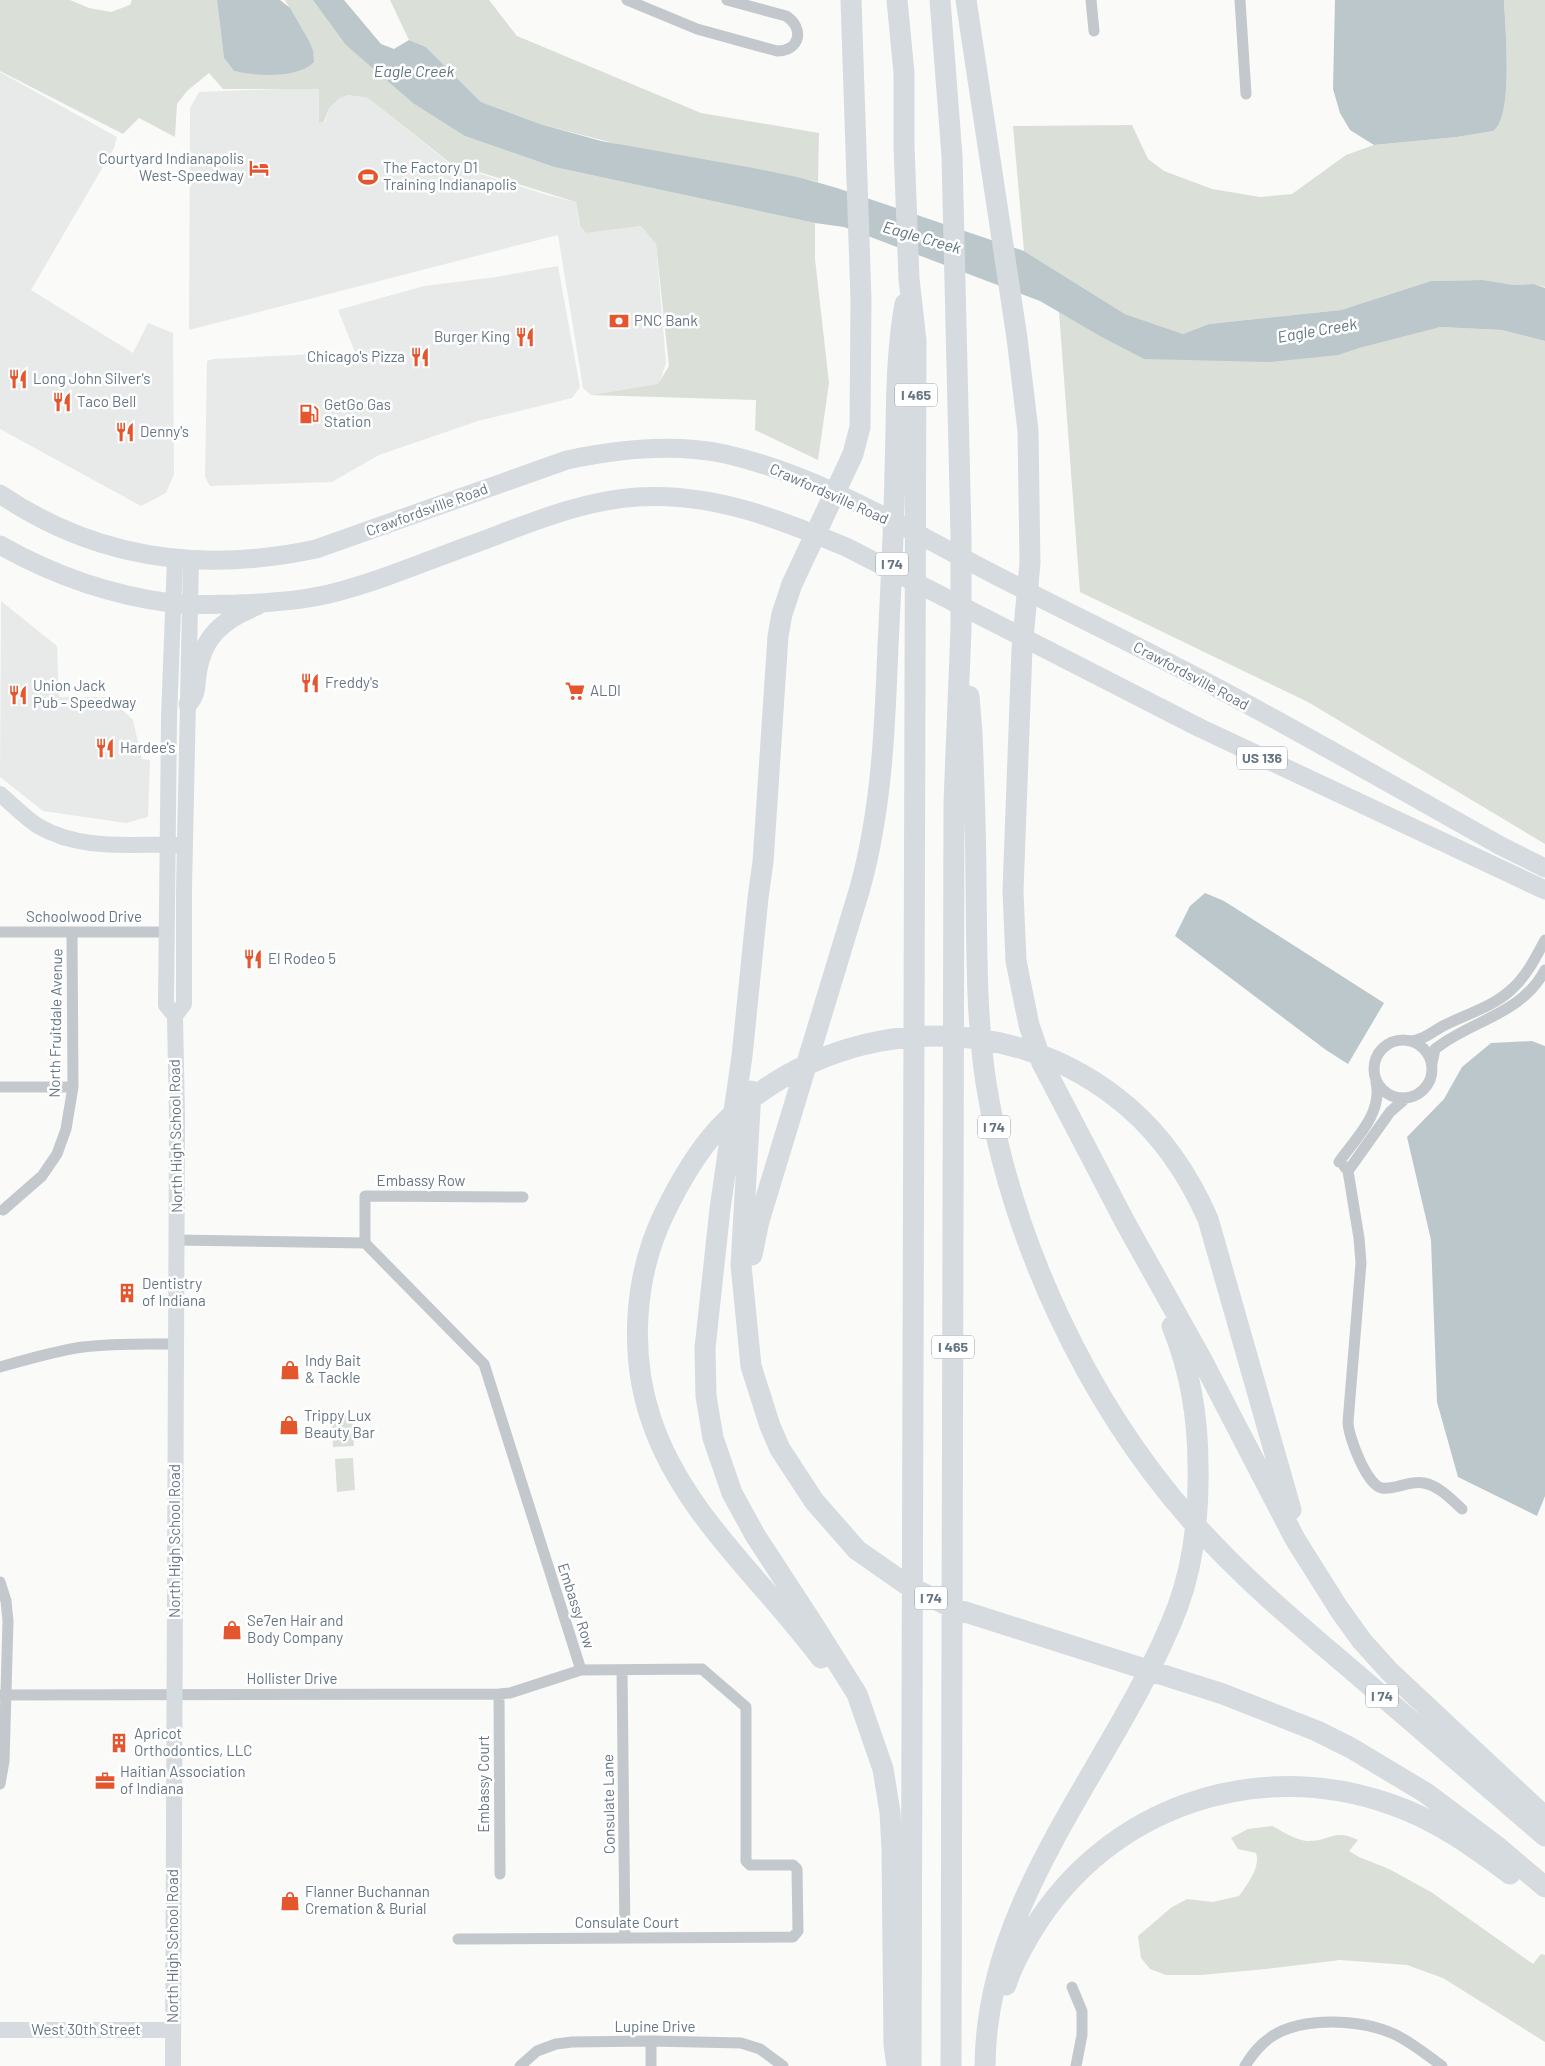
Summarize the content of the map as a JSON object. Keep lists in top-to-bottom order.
{
  "streets": {
    "highway": ["I 465", "I 74"],
    "main road": ["Crawfordsville Road", "US 136"],
    "street": [
      "Schoolwood Drive",
      "North Fruitdale Avenue",
      "North High School Road",
      "Embassy Row",
      "Hollister Drive",
      "Embassy Court",
      "Consulate Lane",
      "Consulate Court",
      "Lupine Drive",
      "West 30th Street"
    ]
  },
  "crossings": [
    ["I 465", "I 74"],
    ["Crawfordsville Road", "North High School Road"],
    ["Schoolwood Drive", "North Fruitdale Avenue"],
    ["Schoolwood Drive", "North High School Road"],
    ["North High School Road", "Hollister Drive"],
    ["North High School Road", "West 30th Street"],
    ["Embassy Row", "Hollister Drive"],
    ["Embassy Row", "Consulate Lane"],
    ["Embassy Row", "Consulate Court"],
    ["Hollister Drive", "Embassy Court"],
    ["Consulate Lane", "Consulate Court"]
  ],
  "water": ["Eagle Creek"],
  "places": {
    "hotel": ["Courtyard Indianapolis West-Speedway"],
    "sports": ["The Factory D1 Training Indianapolis"],
    "bank": ["PNC Bank"],
    "restaurant": [
      "Burger King",
      "Chicago's Pizza",
      "Long John Silver's",
      "Taco Bell",
      "Denny's",
      "Freddy's",
      "Union Jack Pub - Speedway",
      "Hardee's",
      "El Rodeo 5"
    ],
    "fuel station": ["GetGo Gas Station"],
    "supermarket": ["ALDI"],
    "building": ["Dentistry of Indiana", "Apricot Orthodontics, LLC"],
    "shop": [
      "Indy Bait & Tackle",
      "Trippy Lux Beauty Bar",
      "Se7en Hair and Body Company",
      "Flanner Buchannan Cremation & Burial"
    ],
    "office": ["Haitian Association of Indiana"]
  }
}
